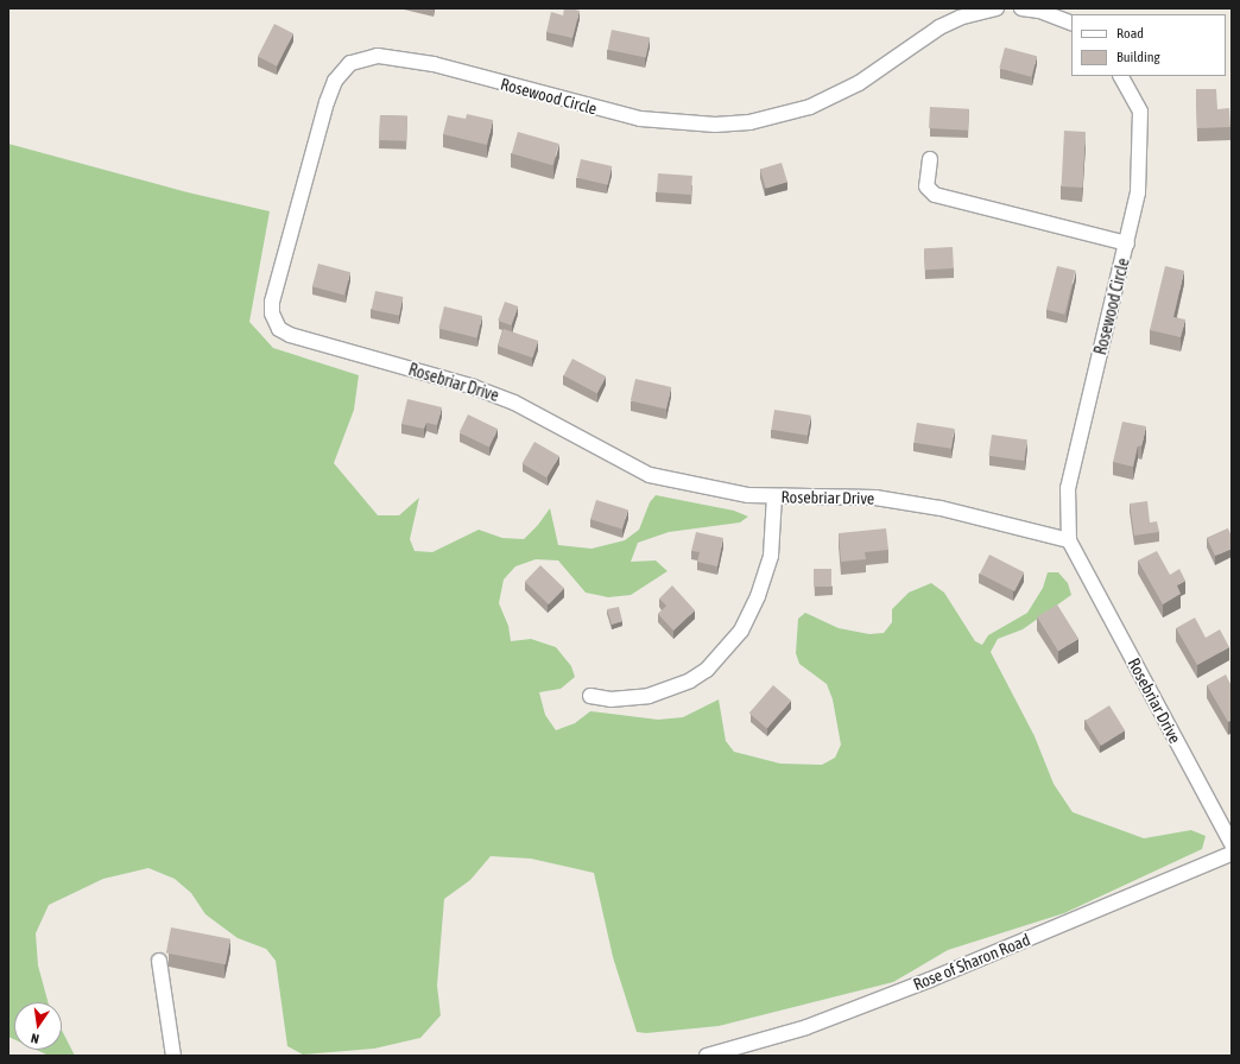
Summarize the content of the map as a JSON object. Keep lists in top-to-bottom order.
{
  "streets": {
    "street": ["Rosewood Circle", "Rosebriar Drive", "Rose of Sharon Road"]
  },
  "crossings": [
    ["Rosewood Circle", "Rosebriar Drive"]
  ],
  "legend": ["Road", "Building"],
  "north": "bottom"
}
